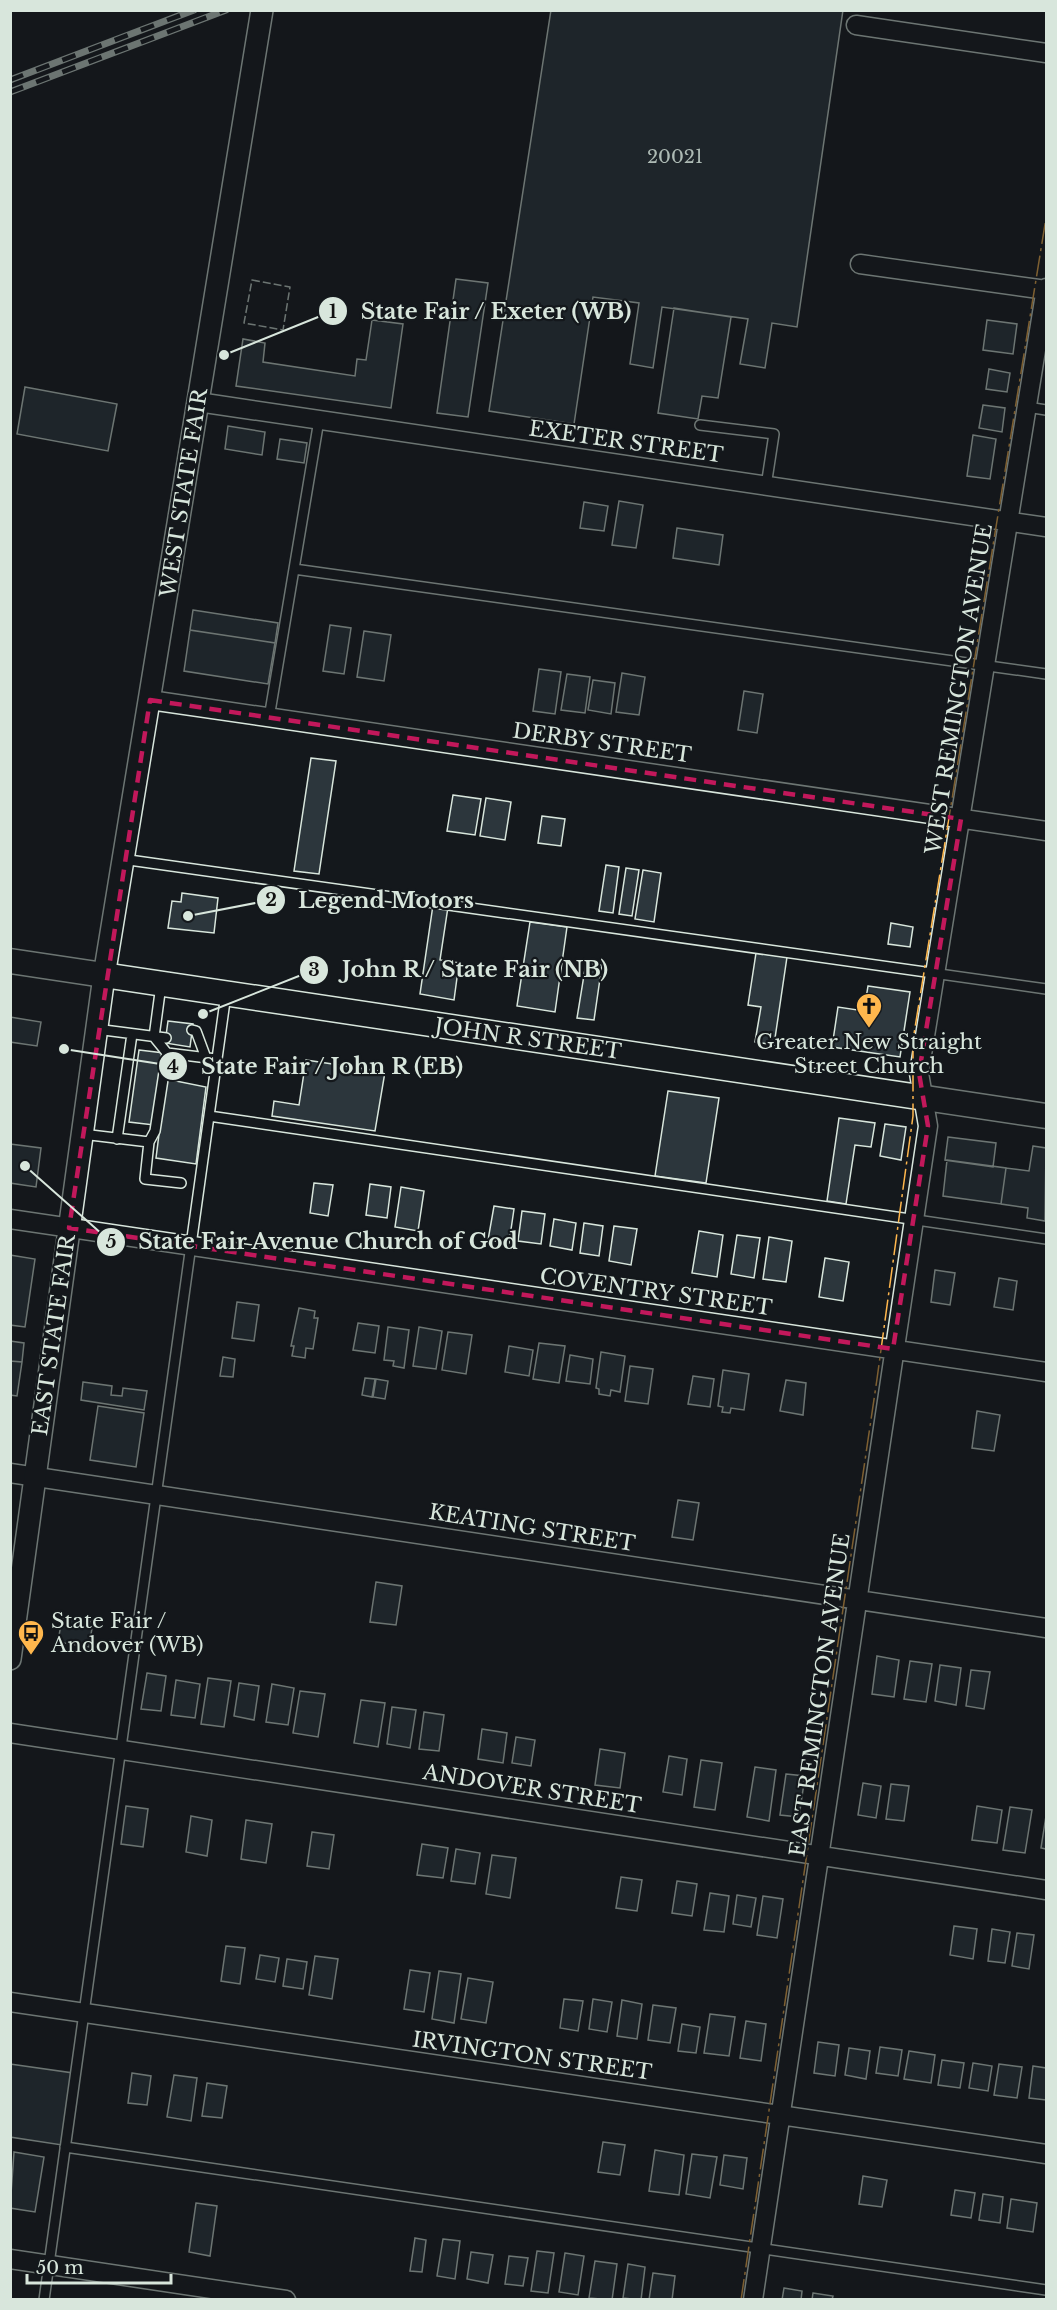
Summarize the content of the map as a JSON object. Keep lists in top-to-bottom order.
{
  "streets": {
    "main road": ["JOHN R STREET"],
    "street": [
      "EXETER STREET",
      "WEST STATE FAIR",
      "WEST REMINGTON AVENUE",
      "DERBY STREET",
      "COVENTRY STREET",
      "EAST STATE FAIR",
      "KEATING STREET",
      "EAST REMINGTON AVENUE",
      "ANDOVER STREET",
      "IRVINGTON STREET"
    ]
  },
  "crossings": [
    ["EXETER STREET", "WEST STATE FAIR"],
    ["EXETER STREET", "WEST REMINGTON AVENUE"],
    ["WEST STATE FAIR", "DERBY STREET"],
    ["WEST STATE FAIR", "JOHN R STREET"],
    ["WEST STATE FAIR", "EAST STATE FAIR"],
    ["WEST REMINGTON AVENUE", "DERBY STREET"],
    ["WEST REMINGTON AVENUE", "JOHN R STREET"],
    ["WEST REMINGTON AVENUE", "EAST REMINGTON AVENUE"],
    ["JOHN R STREET", "EAST STATE FAIR"],
    ["JOHN R STREET", "EAST REMINGTON AVENUE"],
    ["COVENTRY STREET", "EAST STATE FAIR"],
    ["COVENTRY STREET", "EAST REMINGTON AVENUE"],
    ["EAST STATE FAIR", "KEATING STREET"],
    ["KEATING STREET", "EAST REMINGTON AVENUE"],
    ["EAST REMINGTON AVENUE", "ANDOVER STREET"],
    ["EAST REMINGTON AVENUE", "IRVINGTON STREET"]
  ],
  "places": {
    "other": [
      "State Fair / Exeter (WB)",
      "Legend Motors",
      "John R / State Fair (NB)",
      "State Fair / John R (EB)",
      "State Fair Avenue Church of God"
    ],
    "church": ["Greater New Straight Street Church"],
    "bus stop": ["State Fair / Andover (WB)"]
  },
  "house_numbers": ["20021"],
  "scale_bar": "50 m"
}
